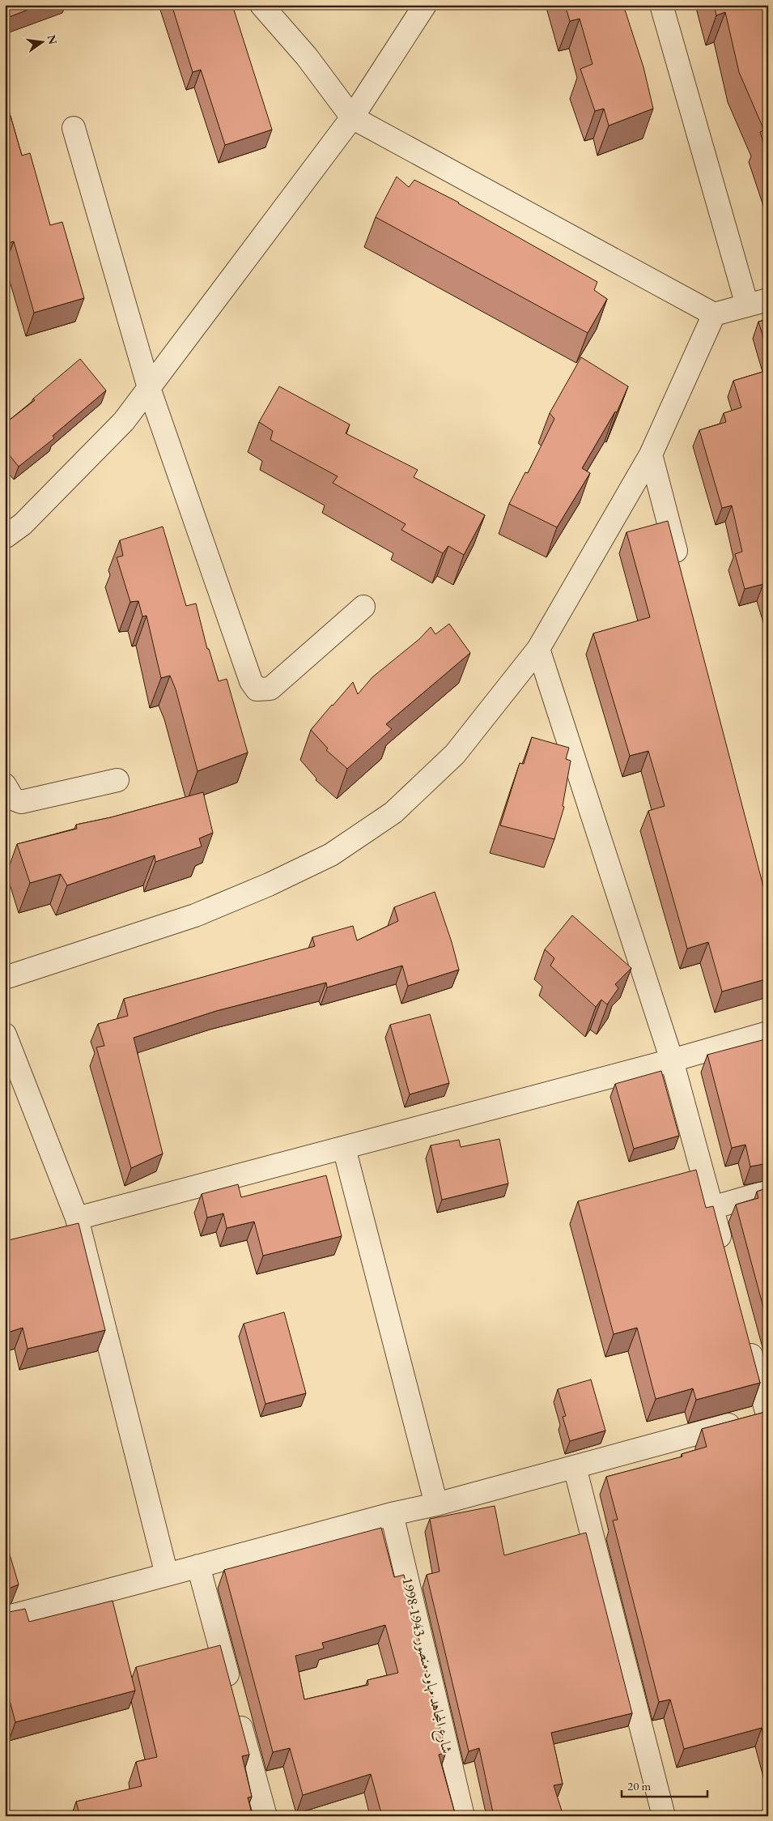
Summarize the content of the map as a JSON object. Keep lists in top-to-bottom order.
{
  "streets": {
    "street": ["شارع المجاهد مهاود منصور 1943-1998"]
  },
  "scale_bar": "20 m",
  "north": "right"
}
